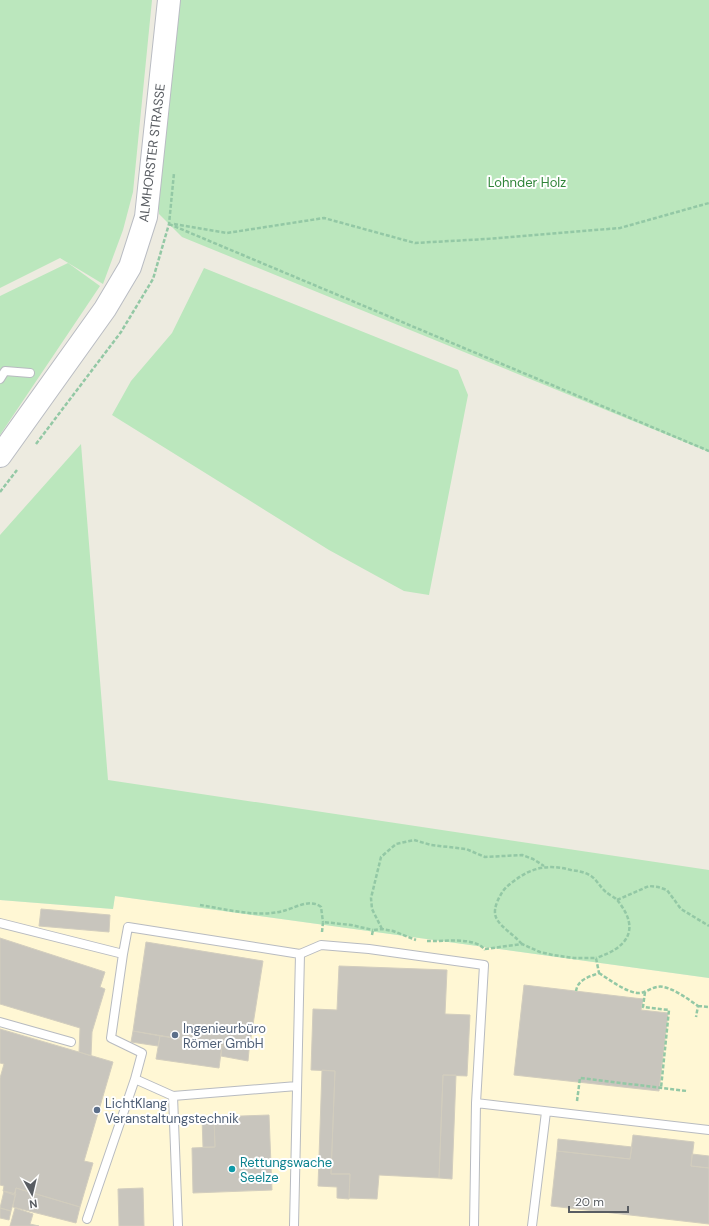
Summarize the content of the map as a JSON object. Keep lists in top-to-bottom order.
{
  "streets": {
    "main road": ["ALMHORSTER STRASSE"]
  },
  "parks": ["Lohnder Holz"],
  "places": ["Ingenieurbüro Römer GmbH", "LichtKlang Veranstaltungstechnik", "Rettungswache Seelze"],
  "scale_bar": "20 m",
  "north": "bottom"
}
